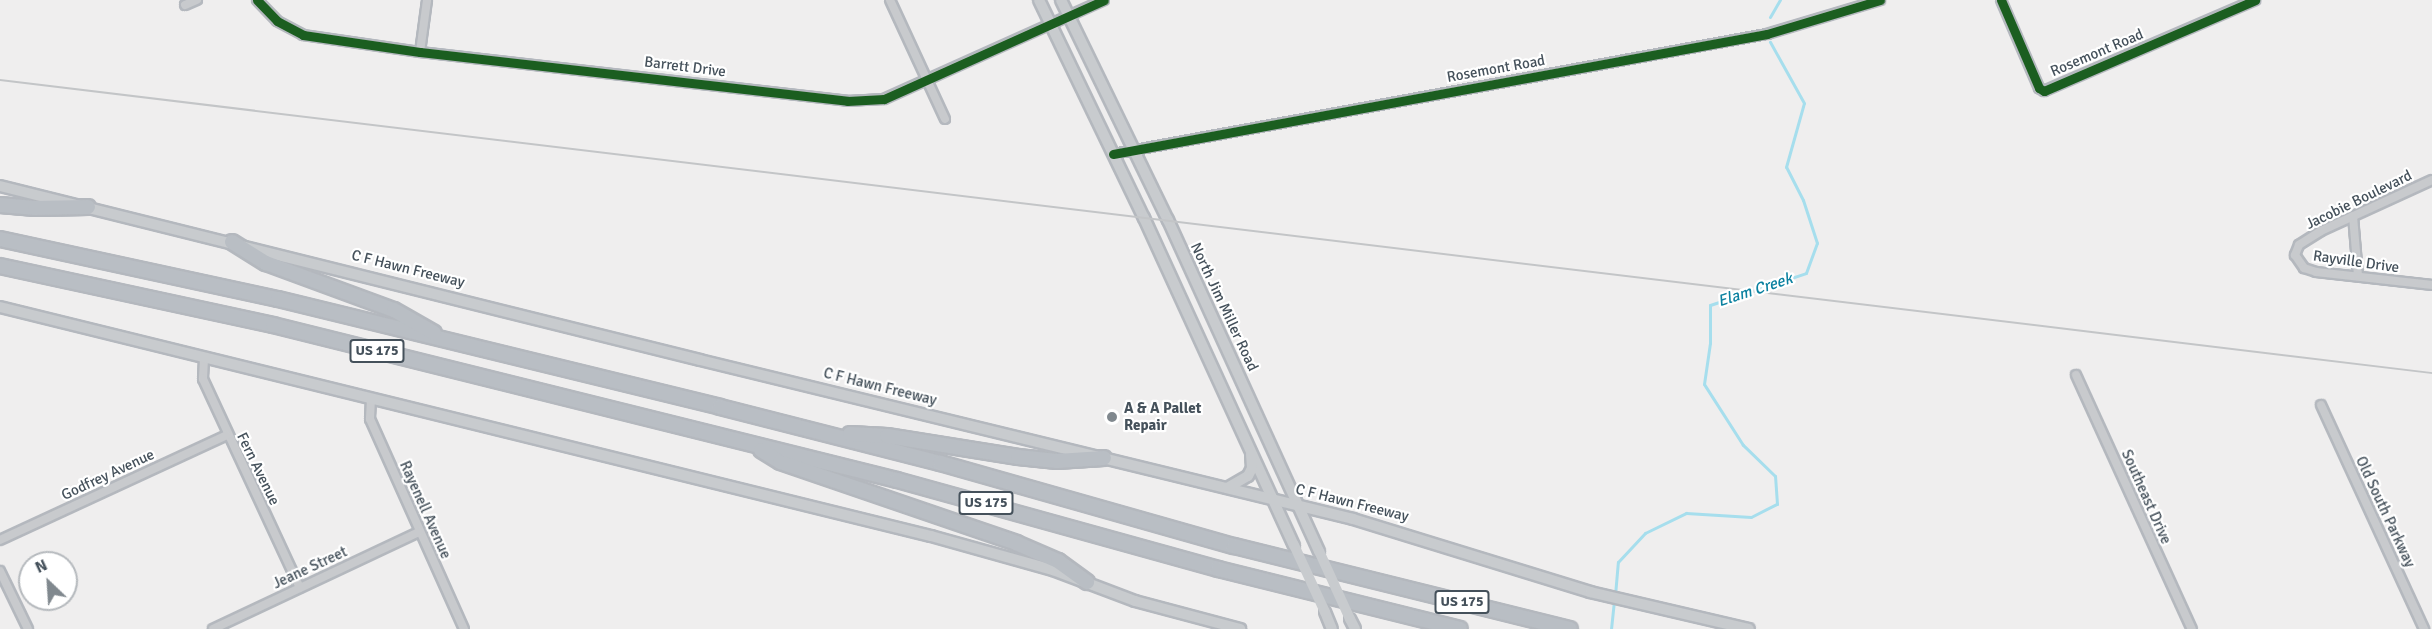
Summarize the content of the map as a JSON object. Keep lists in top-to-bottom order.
{
  "streets": {
    "highway": ["US 175"],
    "main road": ["C F Hawn Freeway", "North Jim Miller Road"],
    "street": [
      "Rosemont Road",
      "Barrett Drive",
      "Jacobie Boulevard",
      "Rayville Drive",
      "Fern Avenue",
      "Godfrey Avenue",
      "Southeast Drive",
      "Rayenell Avenue",
      "Old South Parkway",
      "Jeane Street"
    ]
  },
  "crossings": [
    ["Rosemont Road", "North Jim Miller Road"],
    ["Barrett Drive", "North Jim Miller Road"],
    ["Jacobie Boulevard", "Rayville Drive"],
    ["C F Hawn Freeway", "North Jim Miller Road"],
    ["Fern Avenue", "Godfrey Avenue"],
    ["Fern Avenue", "Jeane Street"],
    ["Rayenell Avenue", "Jeane Street"]
  ],
  "water": ["Elam Creek"],
  "places": ["A & A Pallet Repair"],
  "north": "top left"
}
